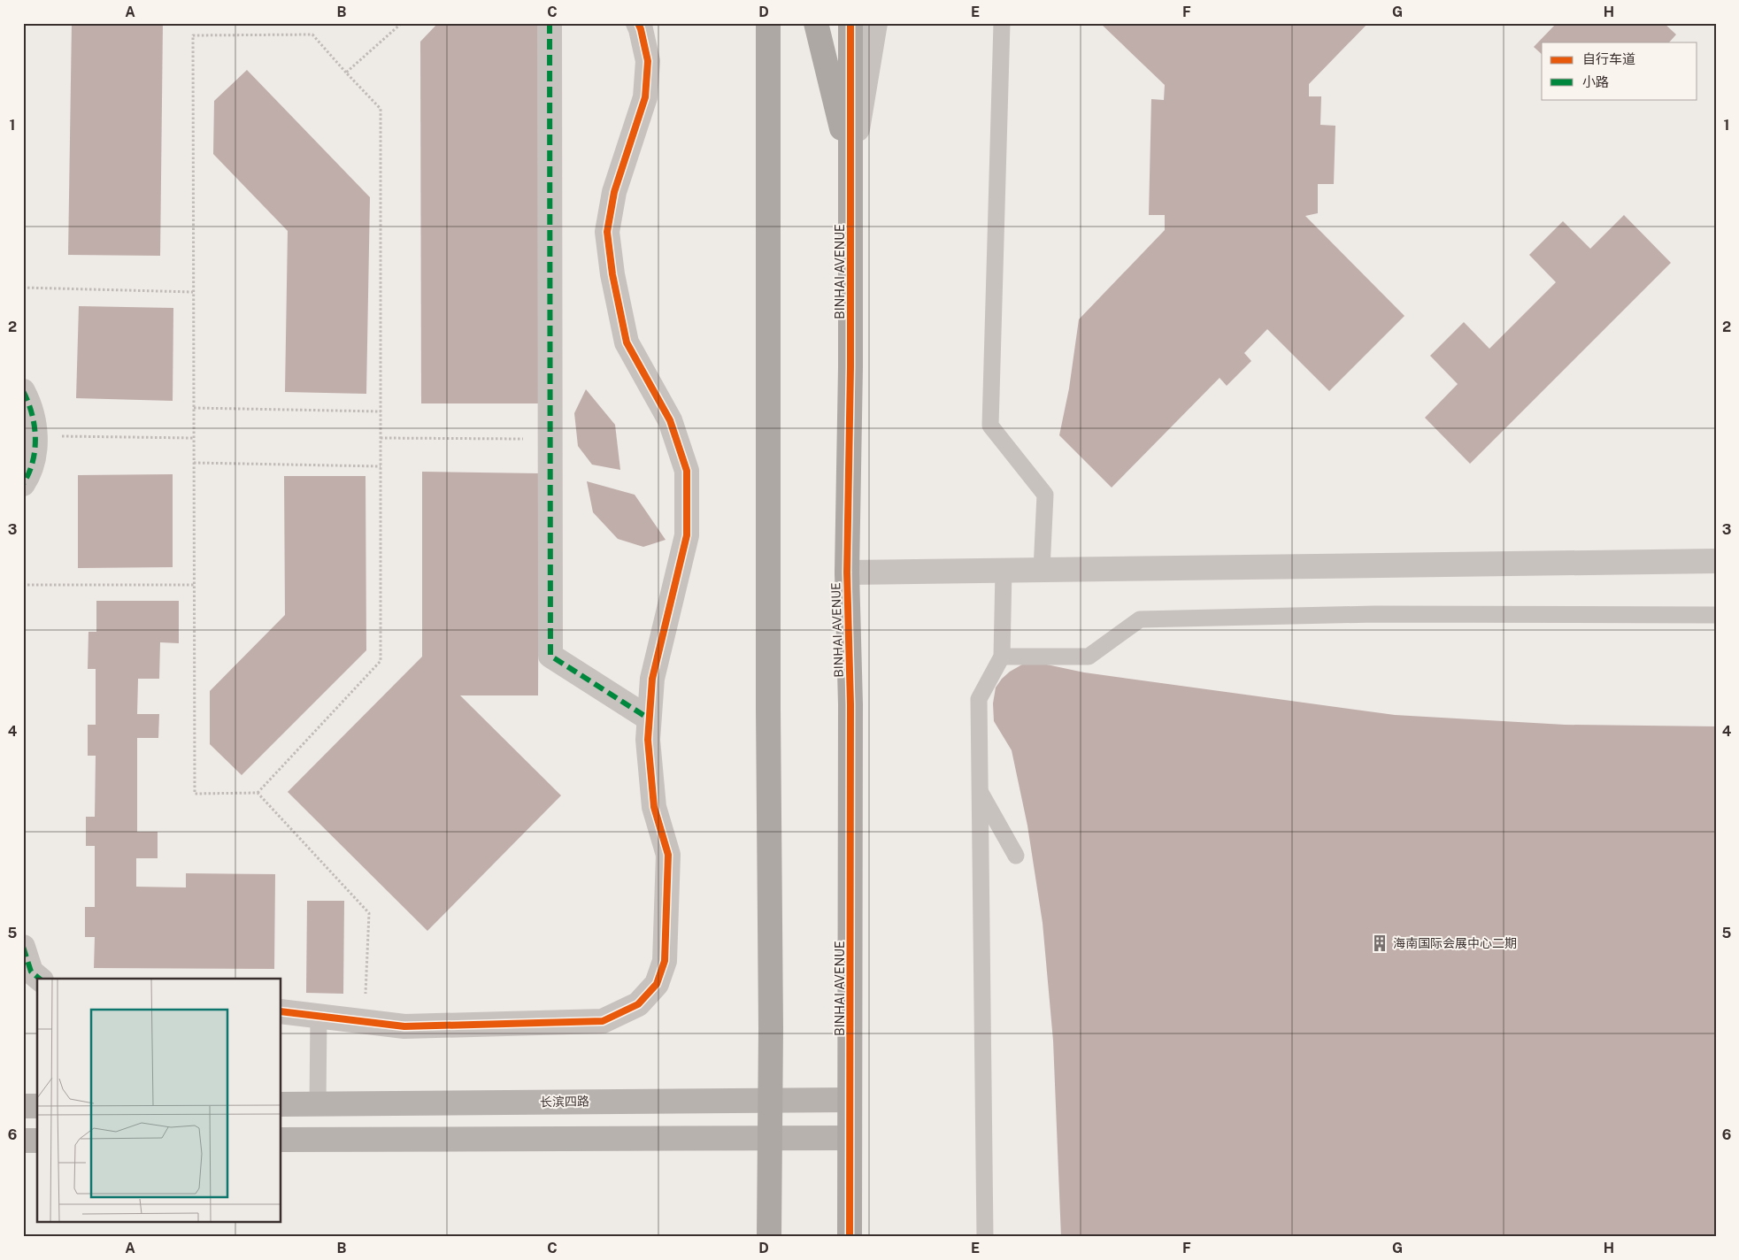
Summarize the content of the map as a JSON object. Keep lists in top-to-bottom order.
{
  "streets": {
    "highway": ["BINHAI AVENUE"],
    "main road": ["长滨四路"]
  },
  "crossings": [
    ["BINHAI AVENUE", "长滨四路"]
  ],
  "places": {
    "building": ["海南国际会展中心二期"]
  },
  "legend": ["自行车道", "小路"],
  "grid": {
    "columns": [
      "A",
      "B",
      "C",
      "D",
      "E",
      "F",
      "G",
      "H"
    ],
    "rows": [
      "1",
      "2",
      "3",
      "4",
      "5",
      "6"
    ]
  }
}
